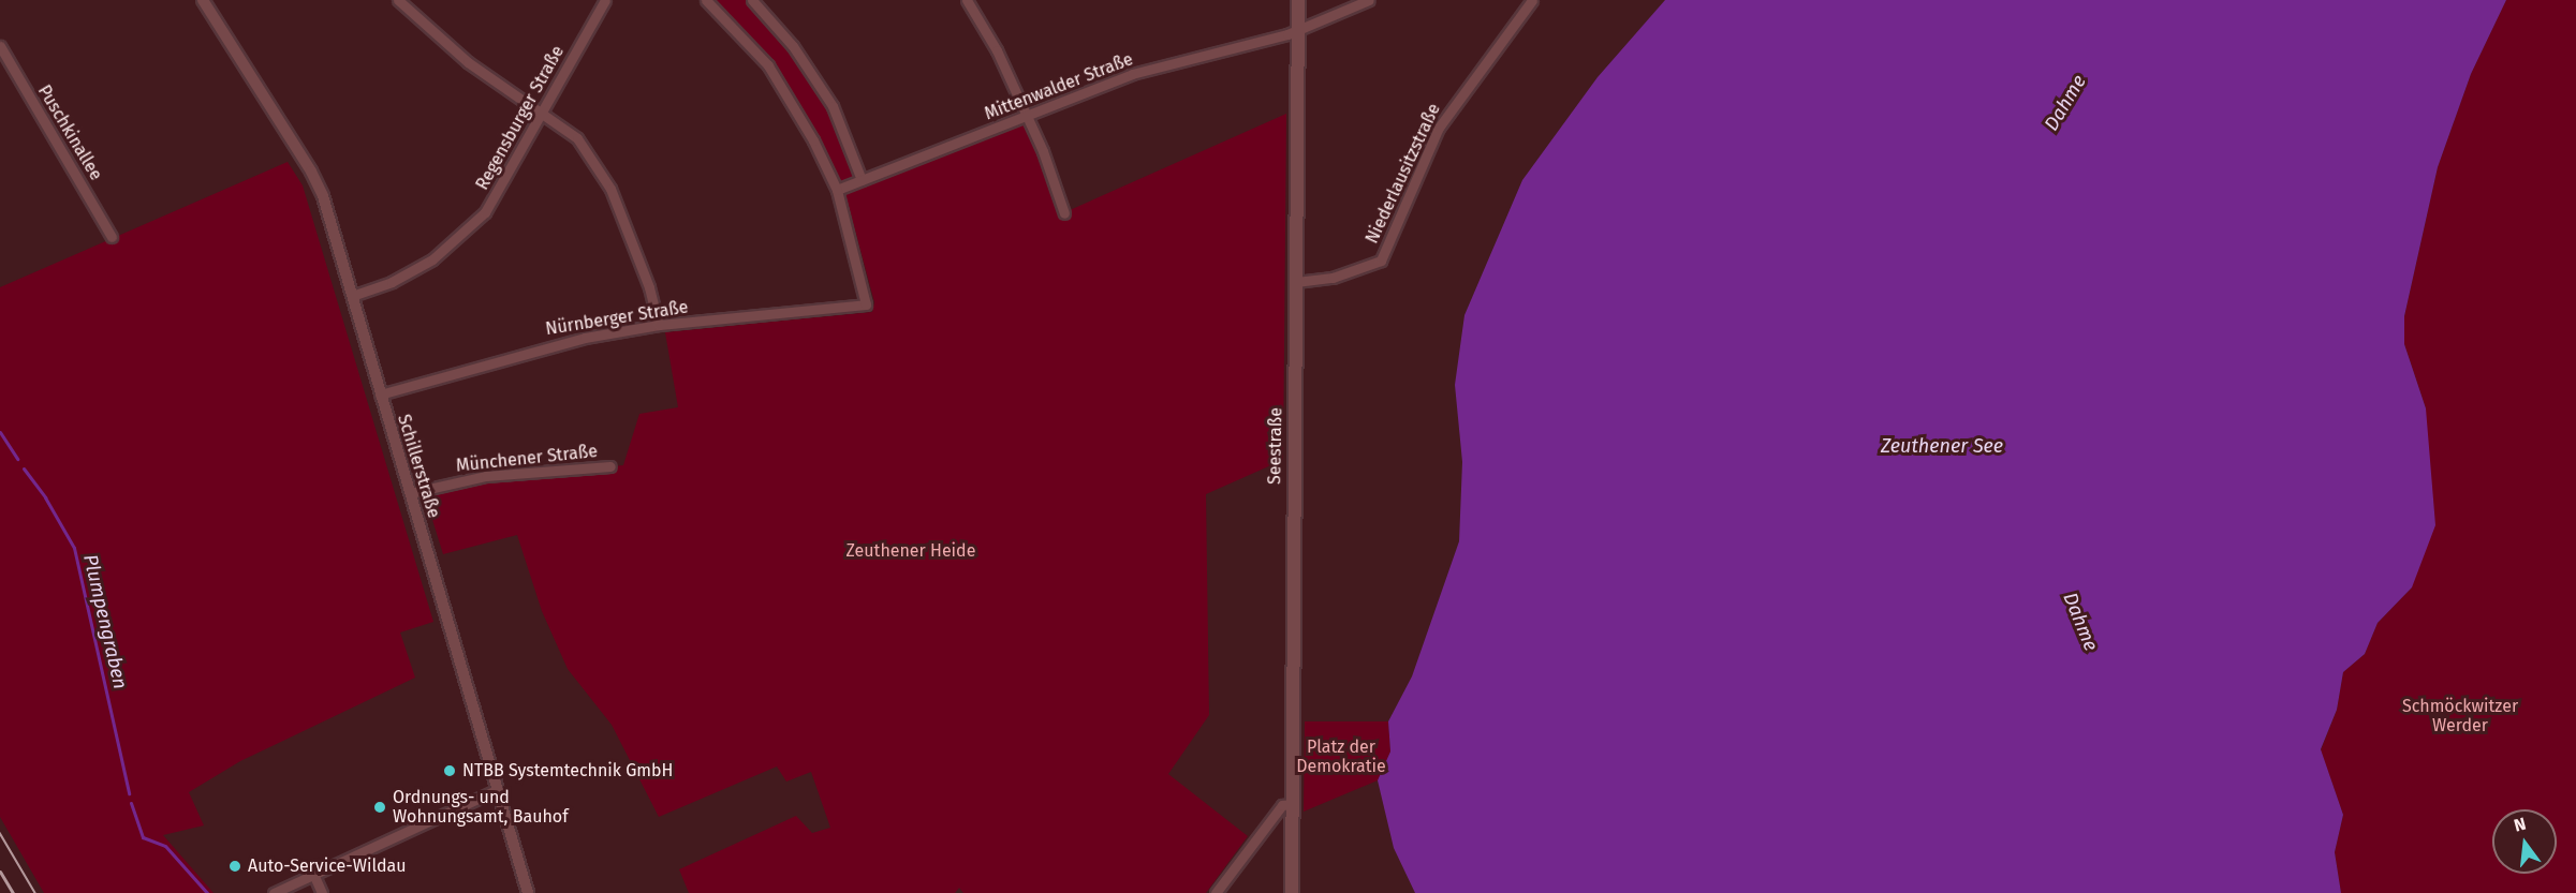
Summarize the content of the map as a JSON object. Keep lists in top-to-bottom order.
{
  "streets": {
    "main road": ["Seestraße"],
    "street": [
      "Mittenwalder Straße",
      "Regensburger Straße",
      "Puschkinallee",
      "Niederlausitzstraße",
      "Nürnberger Straße",
      "Münchener Straße",
      "Schillerstraße"
    ]
  },
  "crossings": [
    ["Mittenwalder Straße", "Nürnberger Straße"],
    ["Mittenwalder Straße", "Seestraße"],
    ["Regensburger Straße", "Schillerstraße"],
    ["Niederlausitzstraße", "Seestraße"],
    ["Nürnberger Straße", "Schillerstraße"],
    ["Münchener Straße", "Schillerstraße"]
  ],
  "water": ["Dahme", "Zeuthener See", "Plumpengraben"],
  "parks": ["Zeuthener Heide", "Schmöckwitzer Werder", "Platz der Demokratie"],
  "places": ["NTBB Systemtechnik GmbH", "Ordnungs- und Wohnungsamt, Bauhof", "Auto-Service-Wildau"],
  "north": "top"
}
